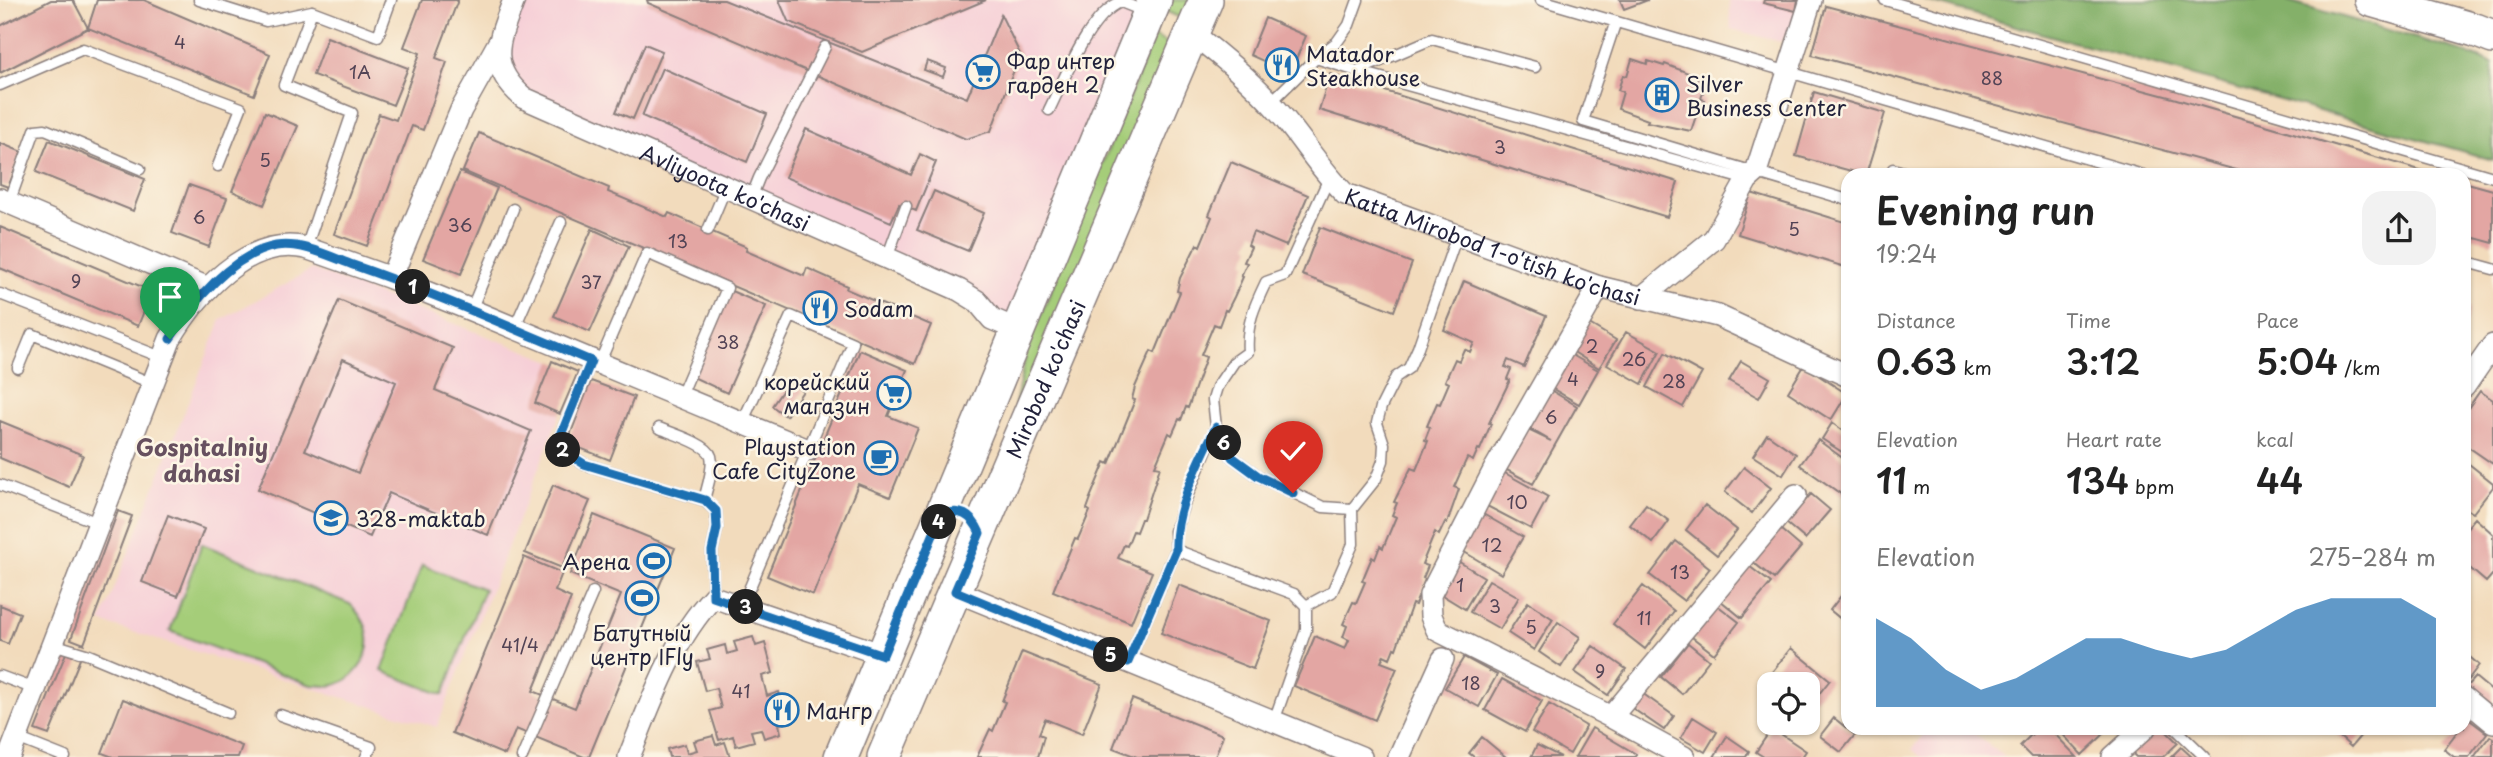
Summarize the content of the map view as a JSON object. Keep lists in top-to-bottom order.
{
  "streets": {
    "main road": ["Mirobod ko'chasi"],
    "street": ["Avliyoota ko'chasi", "Katta Mirobod 1-o'tish ko'chasi"]
  },
  "crossings": [
    ["Avliyoota ko'chasi", "Mirobod ko'chasi"],
    ["Katta Mirobod 1-o'tish ko'chasi", "Mirobod ko'chasi"]
  ],
  "districts": ["Gospitalniy dahasi"],
  "places": {
    "restaurant": ["Matador Steakhouse", "Sodam", "Мангр"],
    "supermarket": ["Фар интер гарден 2", "корейский магазин"],
    "building": ["Silver Business Center"],
    "cafe": ["Playstation Cafe CityZone"],
    "school or university": ["328-maktab"],
    "sports": ["Арена", "Батутный центр IFly"]
  },
  "house_numbers": [
    "4",
    "1А",
    "88",
    "3",
    "5",
    "6",
    "36",
    "5",
    "13",
    "9",
    "37",
    "38",
    "2",
    "26",
    "4",
    "28",
    "6",
    "10",
    "12",
    "13",
    "1",
    "3",
    "11",
    "5",
    "41/4",
    "9",
    "18",
    "41"
  ],
  "page": {
    "heading": ["Evening run", "19:24"],
    "pins": [
      "1",
      "6",
      "2",
      "4",
      "3",
      "5"
    ],
    "stats": [
      ["Distance", "0.63 km"],
      ["Time", "3:12"],
      ["Pace", "5:04 /km"],
      ["Elevation", "11 m"],
      ["Heart rate", "134 bpm"],
      ["kcal", "44"]
    ],
    "chart": ["Elevation", "275–284 m"]
  }
}
